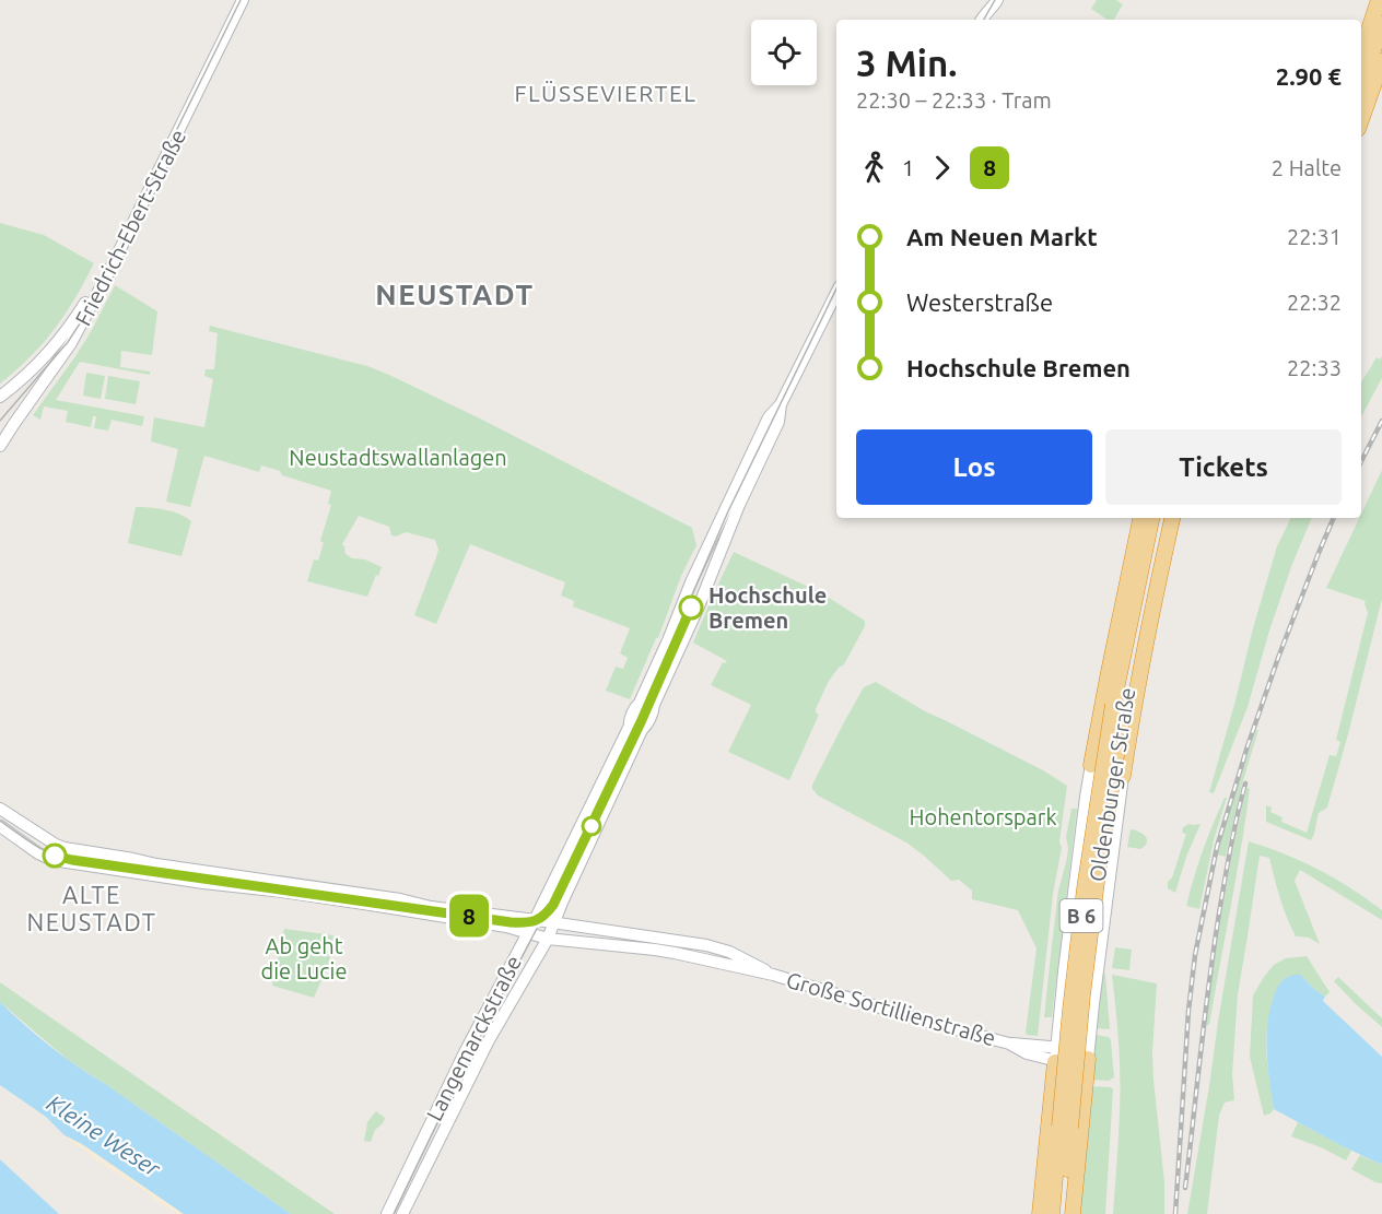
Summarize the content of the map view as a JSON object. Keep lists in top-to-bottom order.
{
  "streets": {
    "highway": ["Oldenburger Straße", "B 6"],
    "main road": ["Friedrich-Ebert-Straße", "Große Sortillienstraße", "Langemarckstraße"]
  },
  "crossings": [
    ["Große Sortillienstraße", "Langemarckstraße"]
  ],
  "districts": ["FLÜSSEVIERTEL", "NEUSTADT", "ALTE NEUSTADT"],
  "water": ["Kleine Weser"],
  "parks": ["Neustadtswallanlagen", "Hohentorspark", "Ab geht die Lucie"],
  "places": ["Hochschule Bremen"],
  "lines": ["tram line 8"],
  "page": {
    "on_map": "8",
    "heading": ["3 Min.", "22:30 – 22:33 · Tram", "2.90 €"],
    "legs": ["1", "8", "2 Halte"],
    "list": [
      {
        "name": "Am Neuen Markt",
        "value": "22:31"
      },
      {
        "name": "Westerstraße",
        "value": "22:32"
      },
      {
        "name": "Hochschule Bremen",
        "value": "22:33"
      }
    ],
    "buttons": ["Los", "Tickets"]
  }
}
